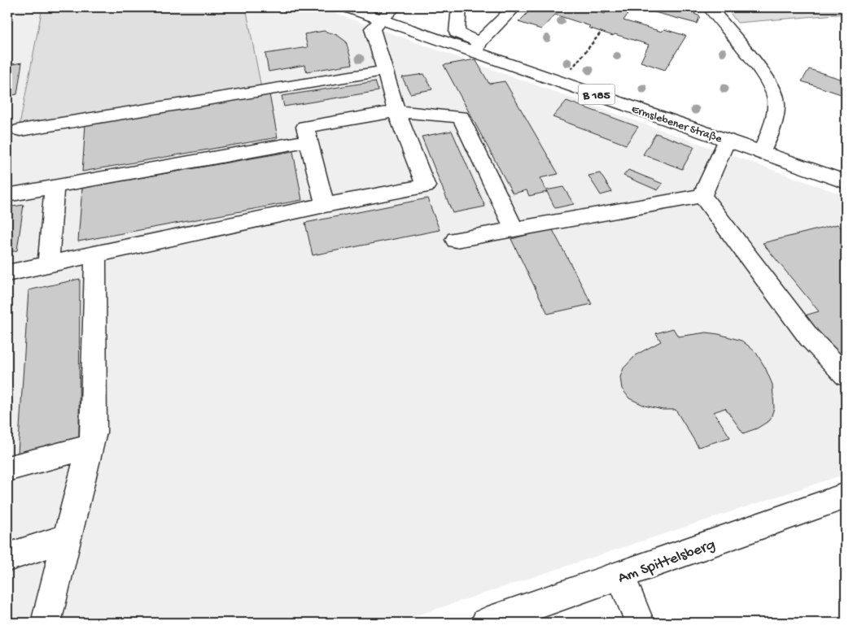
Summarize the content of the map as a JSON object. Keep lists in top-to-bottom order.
{
  "streets": {
    "main road": ["B 185", "Ermslebener Straße", "Am Spittelsberg"]
  }
}
